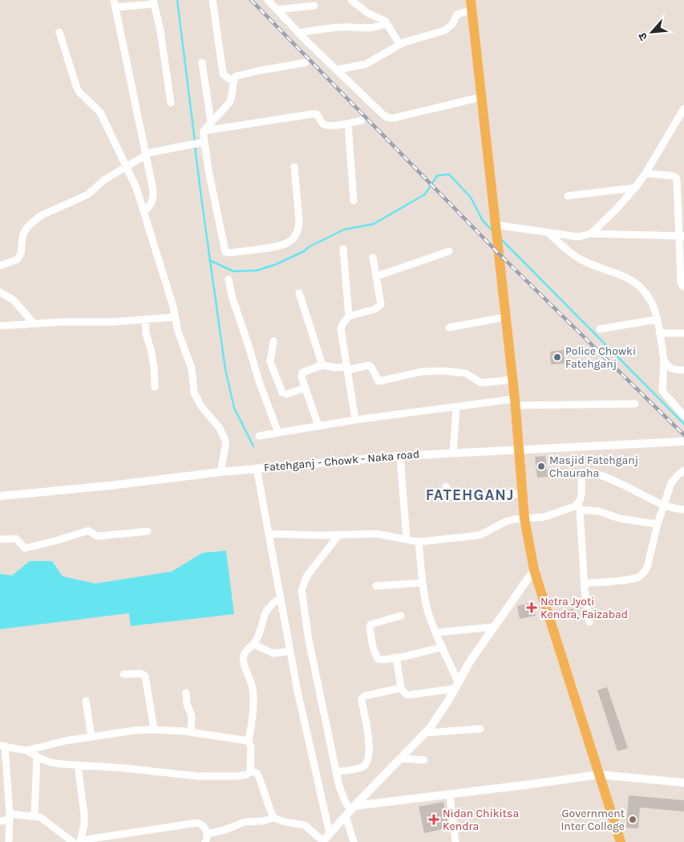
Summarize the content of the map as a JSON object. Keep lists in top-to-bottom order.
{
  "streets": {
    "street": ["Fatehganj - Chowk - Naka road"]
  },
  "districts": ["FATEHGANJ"],
  "places": {
    "other": ["Police Chowki Fatehganj", "Masjid Fatehganj Chauraha", "Government Inter College"],
    "health": ["Netra Jyoti Kendra, Faizabad", "Nidan Chikitsa Kendra"]
  },
  "north": "bottom left"
}
